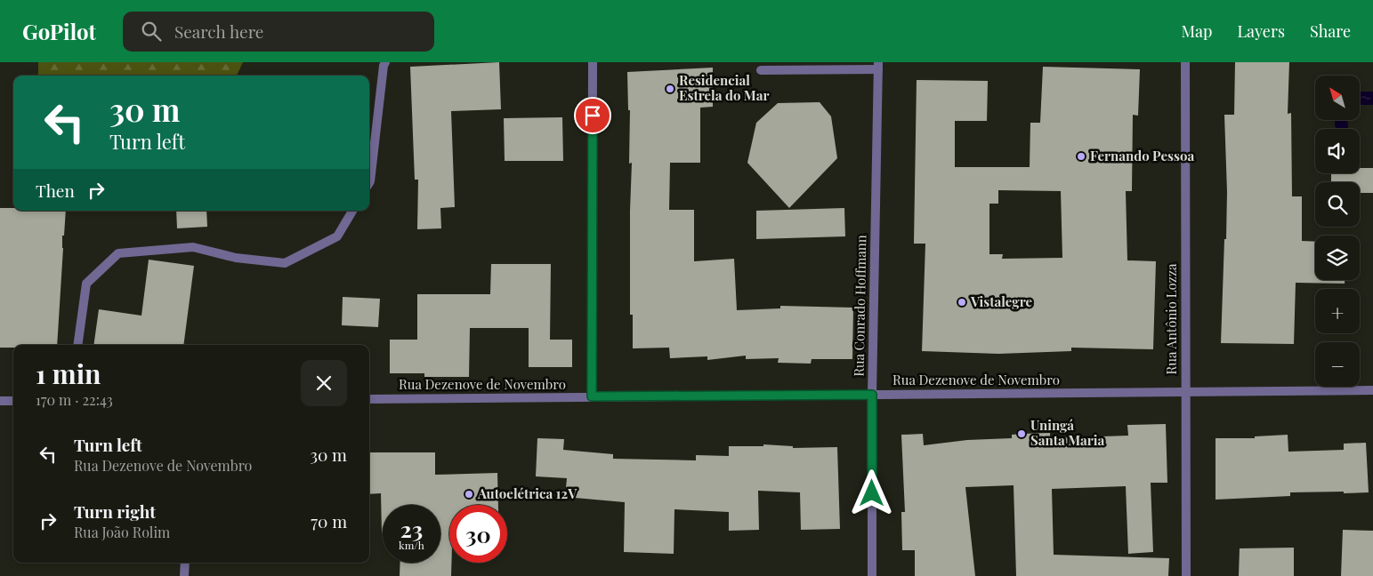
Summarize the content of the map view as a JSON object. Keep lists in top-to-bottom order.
{
  "streets": {
    "street": ["Rua Conrado Hoffmann", "Rua Antônio Lozza", "Rua Dezenove de Novembro"]
  },
  "crossings": [
    ["Rua Conrado Hoffmann", "Rua Dezenove de Novembro"],
    ["Rua Antônio Lozza", "Rua Dezenove de Novembro"]
  ],
  "places": [
    "Residencial Estrela do Mar",
    "Fernando Pessoa",
    "Vistalegre",
    "Uningá Santa Maria",
    "Autoelétrica 12V"
  ],
  "north": "top left",
  "page": {
    "header": "GoPilot",
    "search": "Search here",
    "nav": ["Map", "Layers", "Share"],
    "map_buttons": ["+", "−"],
    "turn": ["30 m", "Turn left"],
    "then": "Then",
    "heading": ["1 min", "170 m · 22:43"],
    "list": [
      {
        "name": "Turn left",
        "note": "Rua Dezenove de Novembro",
        "value": "30 m"
      },
      {
        "name": "Turn right",
        "note": "Rua João Rolim",
        "value": "70 m"
      }
    ],
    "speed": "23 km/h",
    "limit": "30"
  }
}
